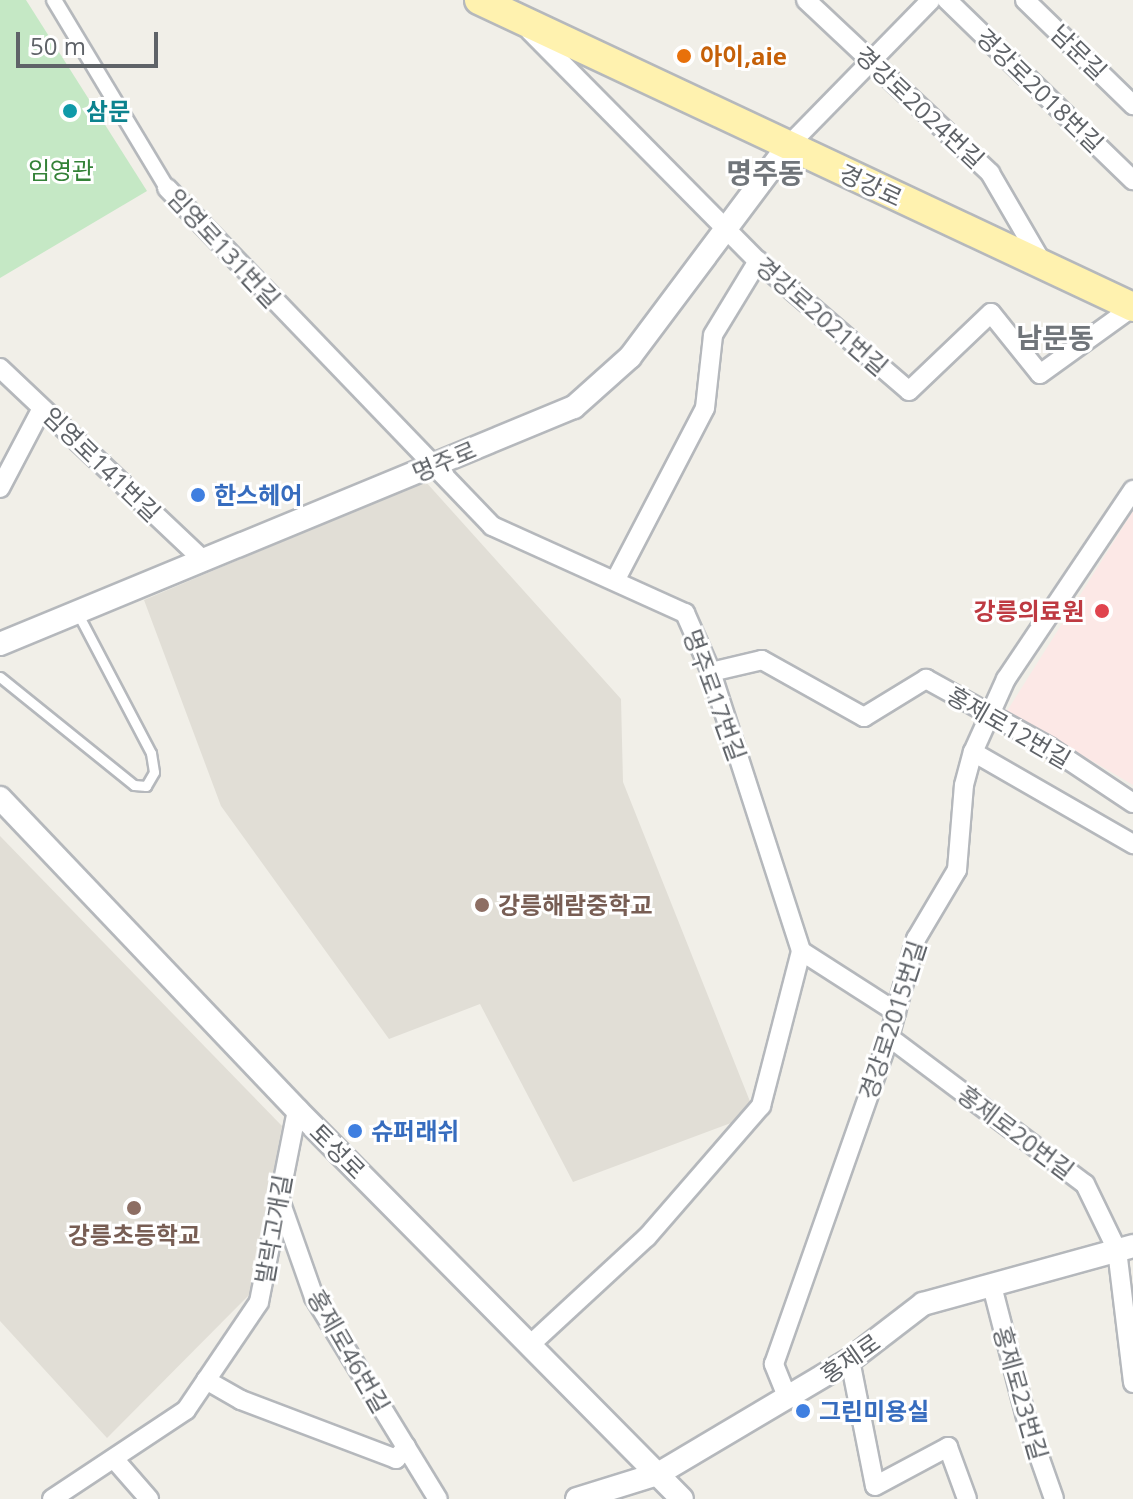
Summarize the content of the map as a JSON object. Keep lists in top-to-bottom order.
{
  "streets": {
    "main road": ["경강로"],
    "street": [
      "남문길",
      "경강로2018번길",
      "경강로2024번길",
      "임영로131번길",
      "경강로2021번길",
      "명주로",
      "임영로141번길",
      "명주로17번길",
      "홍제로12번길",
      "경강로2015번길",
      "홍제로20번길",
      "토성로",
      "발락고개길",
      "홍제로46번길",
      "홍제로",
      "홍제로23번길"
    ]
  },
  "crossings": [
    ["경강로2024번길", "경강로"],
    ["경강로", "경강로2021번길"],
    ["경강로", "명주로"],
    ["임영로131번길", "명주로"],
    ["임영로131번길", "명주로17번길"],
    ["경강로2021번길", "명주로"],
    ["명주로", "임영로141번길"],
    ["명주로", "명주로17번길"],
    ["명주로17번길", "홍제로12번길"],
    ["홍제로12번길", "경강로2015번길"],
    ["경강로2015번길", "홍제로20번길"],
    ["경강로2015번길", "홍제로"],
    ["홍제로20번길", "홍제로"],
    ["토성로", "발락고개길"],
    ["토성로", "홍제로"],
    ["발락고개길", "홍제로46번길"],
    ["홍제로", "홍제로23번길"]
  ],
  "districts": ["명주동", "남문동"],
  "parks": ["임영관"],
  "places": [
    "아이,aie",
    "삼문",
    "한스헤어",
    "강릉의료원",
    "강릉해람중학교",
    "슈퍼래쉬",
    "강릉초등학교",
    "그린미용실"
  ],
  "scale_bar": "50 m"
}
